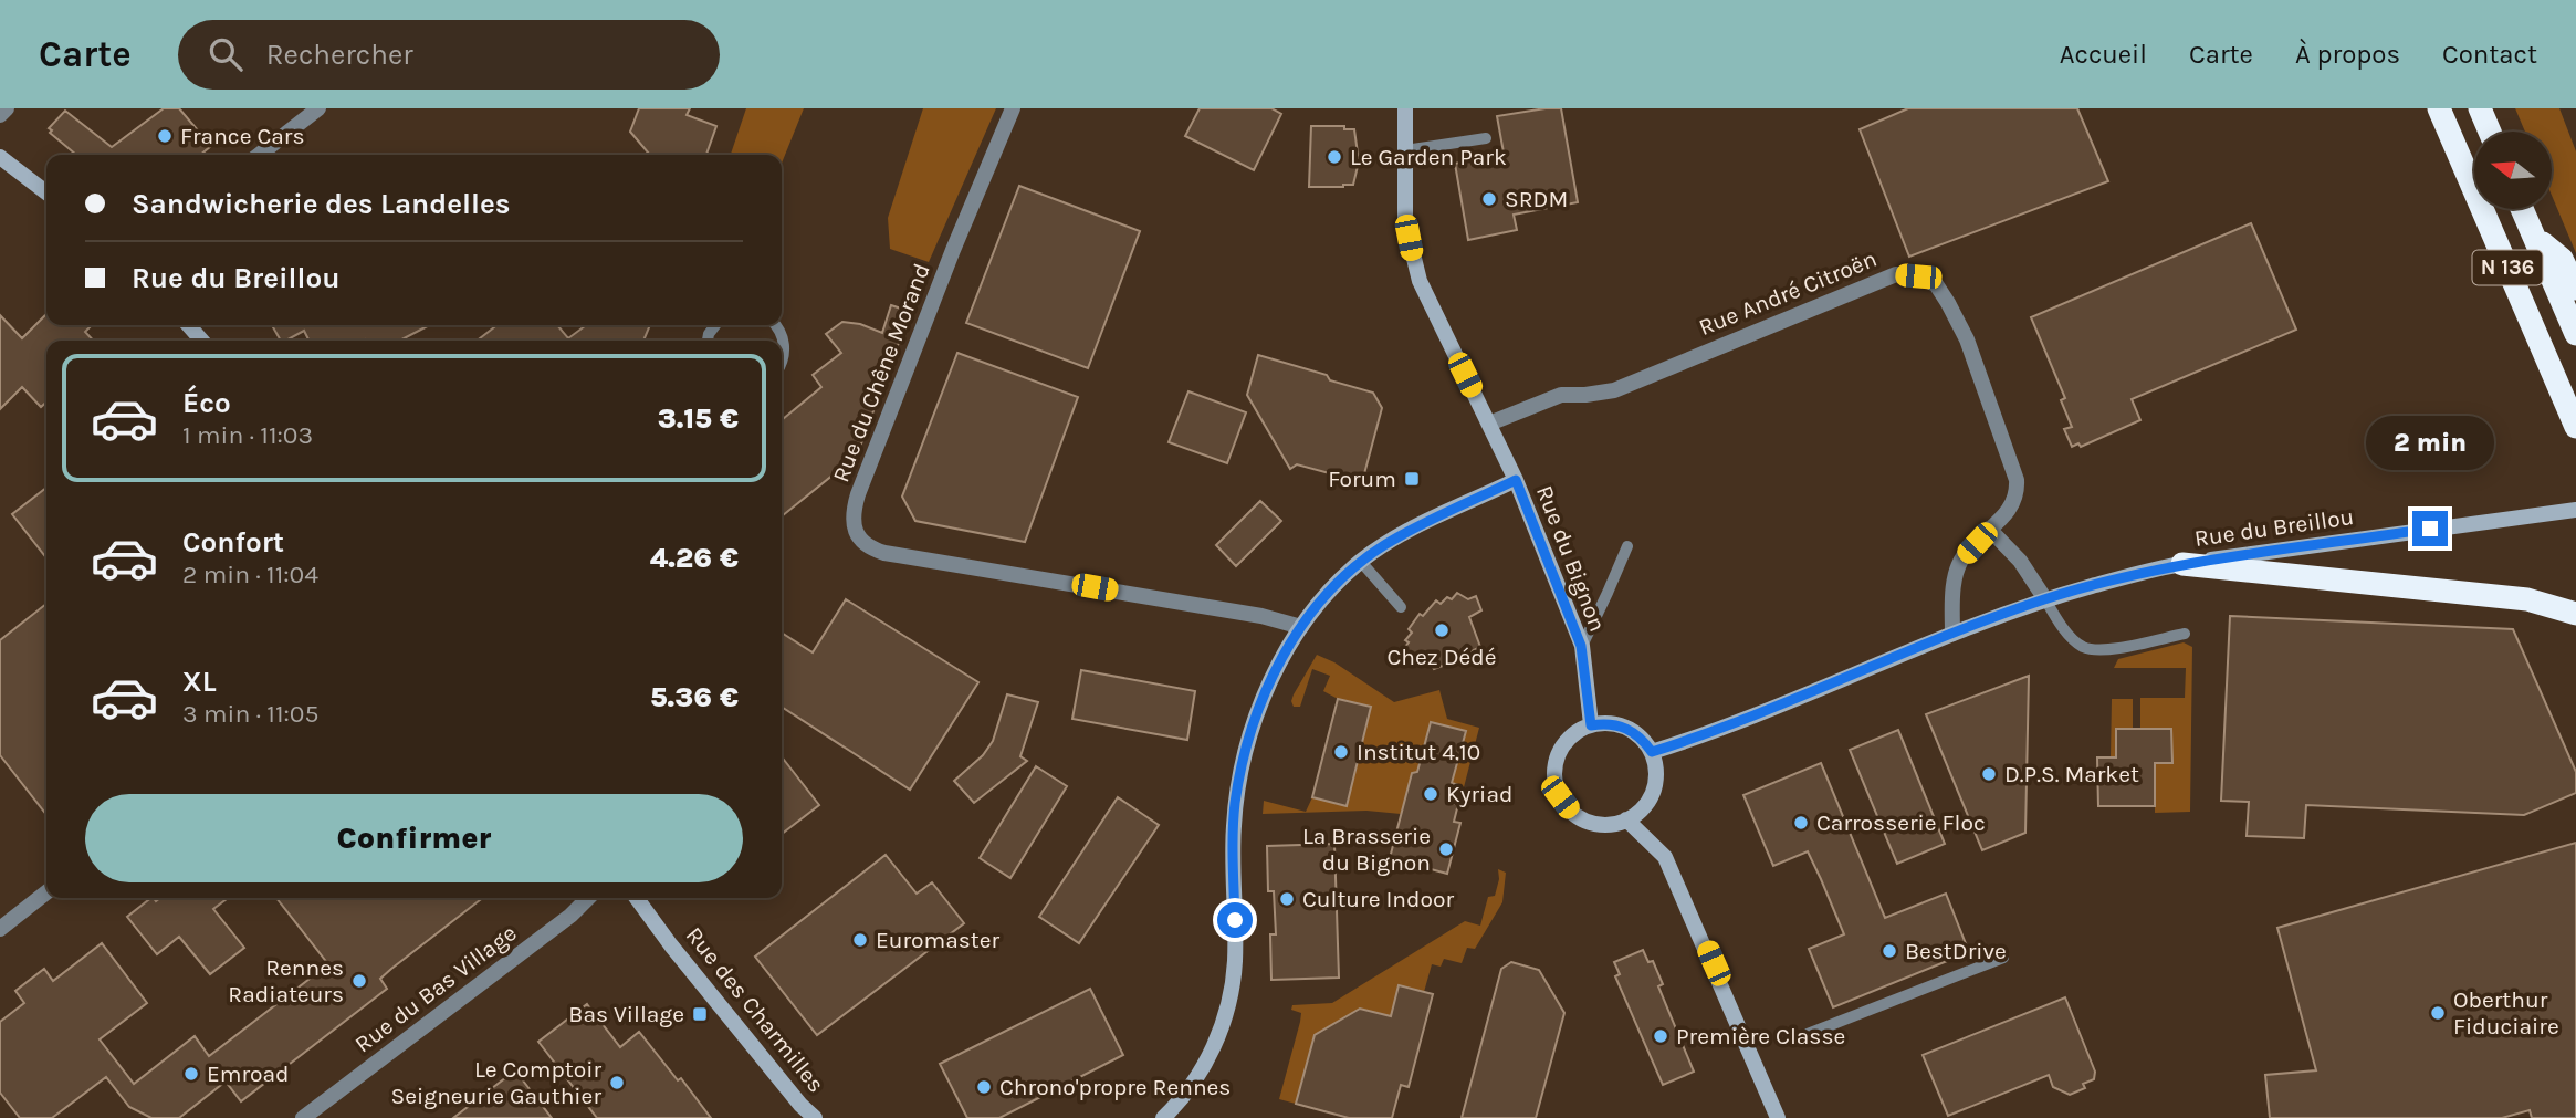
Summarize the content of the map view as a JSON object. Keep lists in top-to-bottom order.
{
  "streets": {
    "highway": ["N 136"],
    "street": [
      "Rue André Citroën",
      "Rue du Chêne Morand",
      "Rue du Breillou",
      "Rue du Bignon",
      "Rue du Bas Village",
      "Rue des Charmilles"
    ]
  },
  "crossings": [
    ["Rue André Citroën", "Rue du Breillou"],
    ["Rue André Citroën", "Rue du Bignon"],
    ["Rue du Breillou", "Rue du Bignon"]
  ],
  "places": {
    "other": [
      "France Cars",
      "Le Garden Park",
      "SRDM",
      "Chez Dédé",
      "Institut 4.10",
      "D.P.S. Market",
      "Kyriad",
      "Carrosserie Floc",
      "La Brasserie du Bignon",
      "Culture Indoor",
      "Euromaster",
      "BestDrive",
      "Rennes Radiateurs",
      "Oberthur Fiduciaire",
      "Première Classe",
      "Emroad",
      "Le Comptoir Seigneurie Gauthier",
      "Chrono'propre Rennes"
    ],
    "transit": ["Forum", "Bas Village"]
  },
  "north": "left",
  "page": {
    "header": "Carte",
    "search": "Rechercher",
    "nav": [
      "Accueil",
      "Carte",
      "À propos",
      "Contact"
    ],
    "banner": ["Sandwicherie des Landelles", "Rue du Breillou"],
    "list": [
      {
        "name": "Éco",
        "note": "1 min · 11:03",
        "value": "3.15 €"
      },
      {
        "name": "Confort",
        "note": "2 min · 11:04",
        "value": "4.26 €"
      },
      {
        "name": "XL",
        "note": "3 min · 11:05",
        "value": "5.36 €"
      }
    ],
    "bubble": "2 min",
    "buttons": "Confirmer"
  }
}
